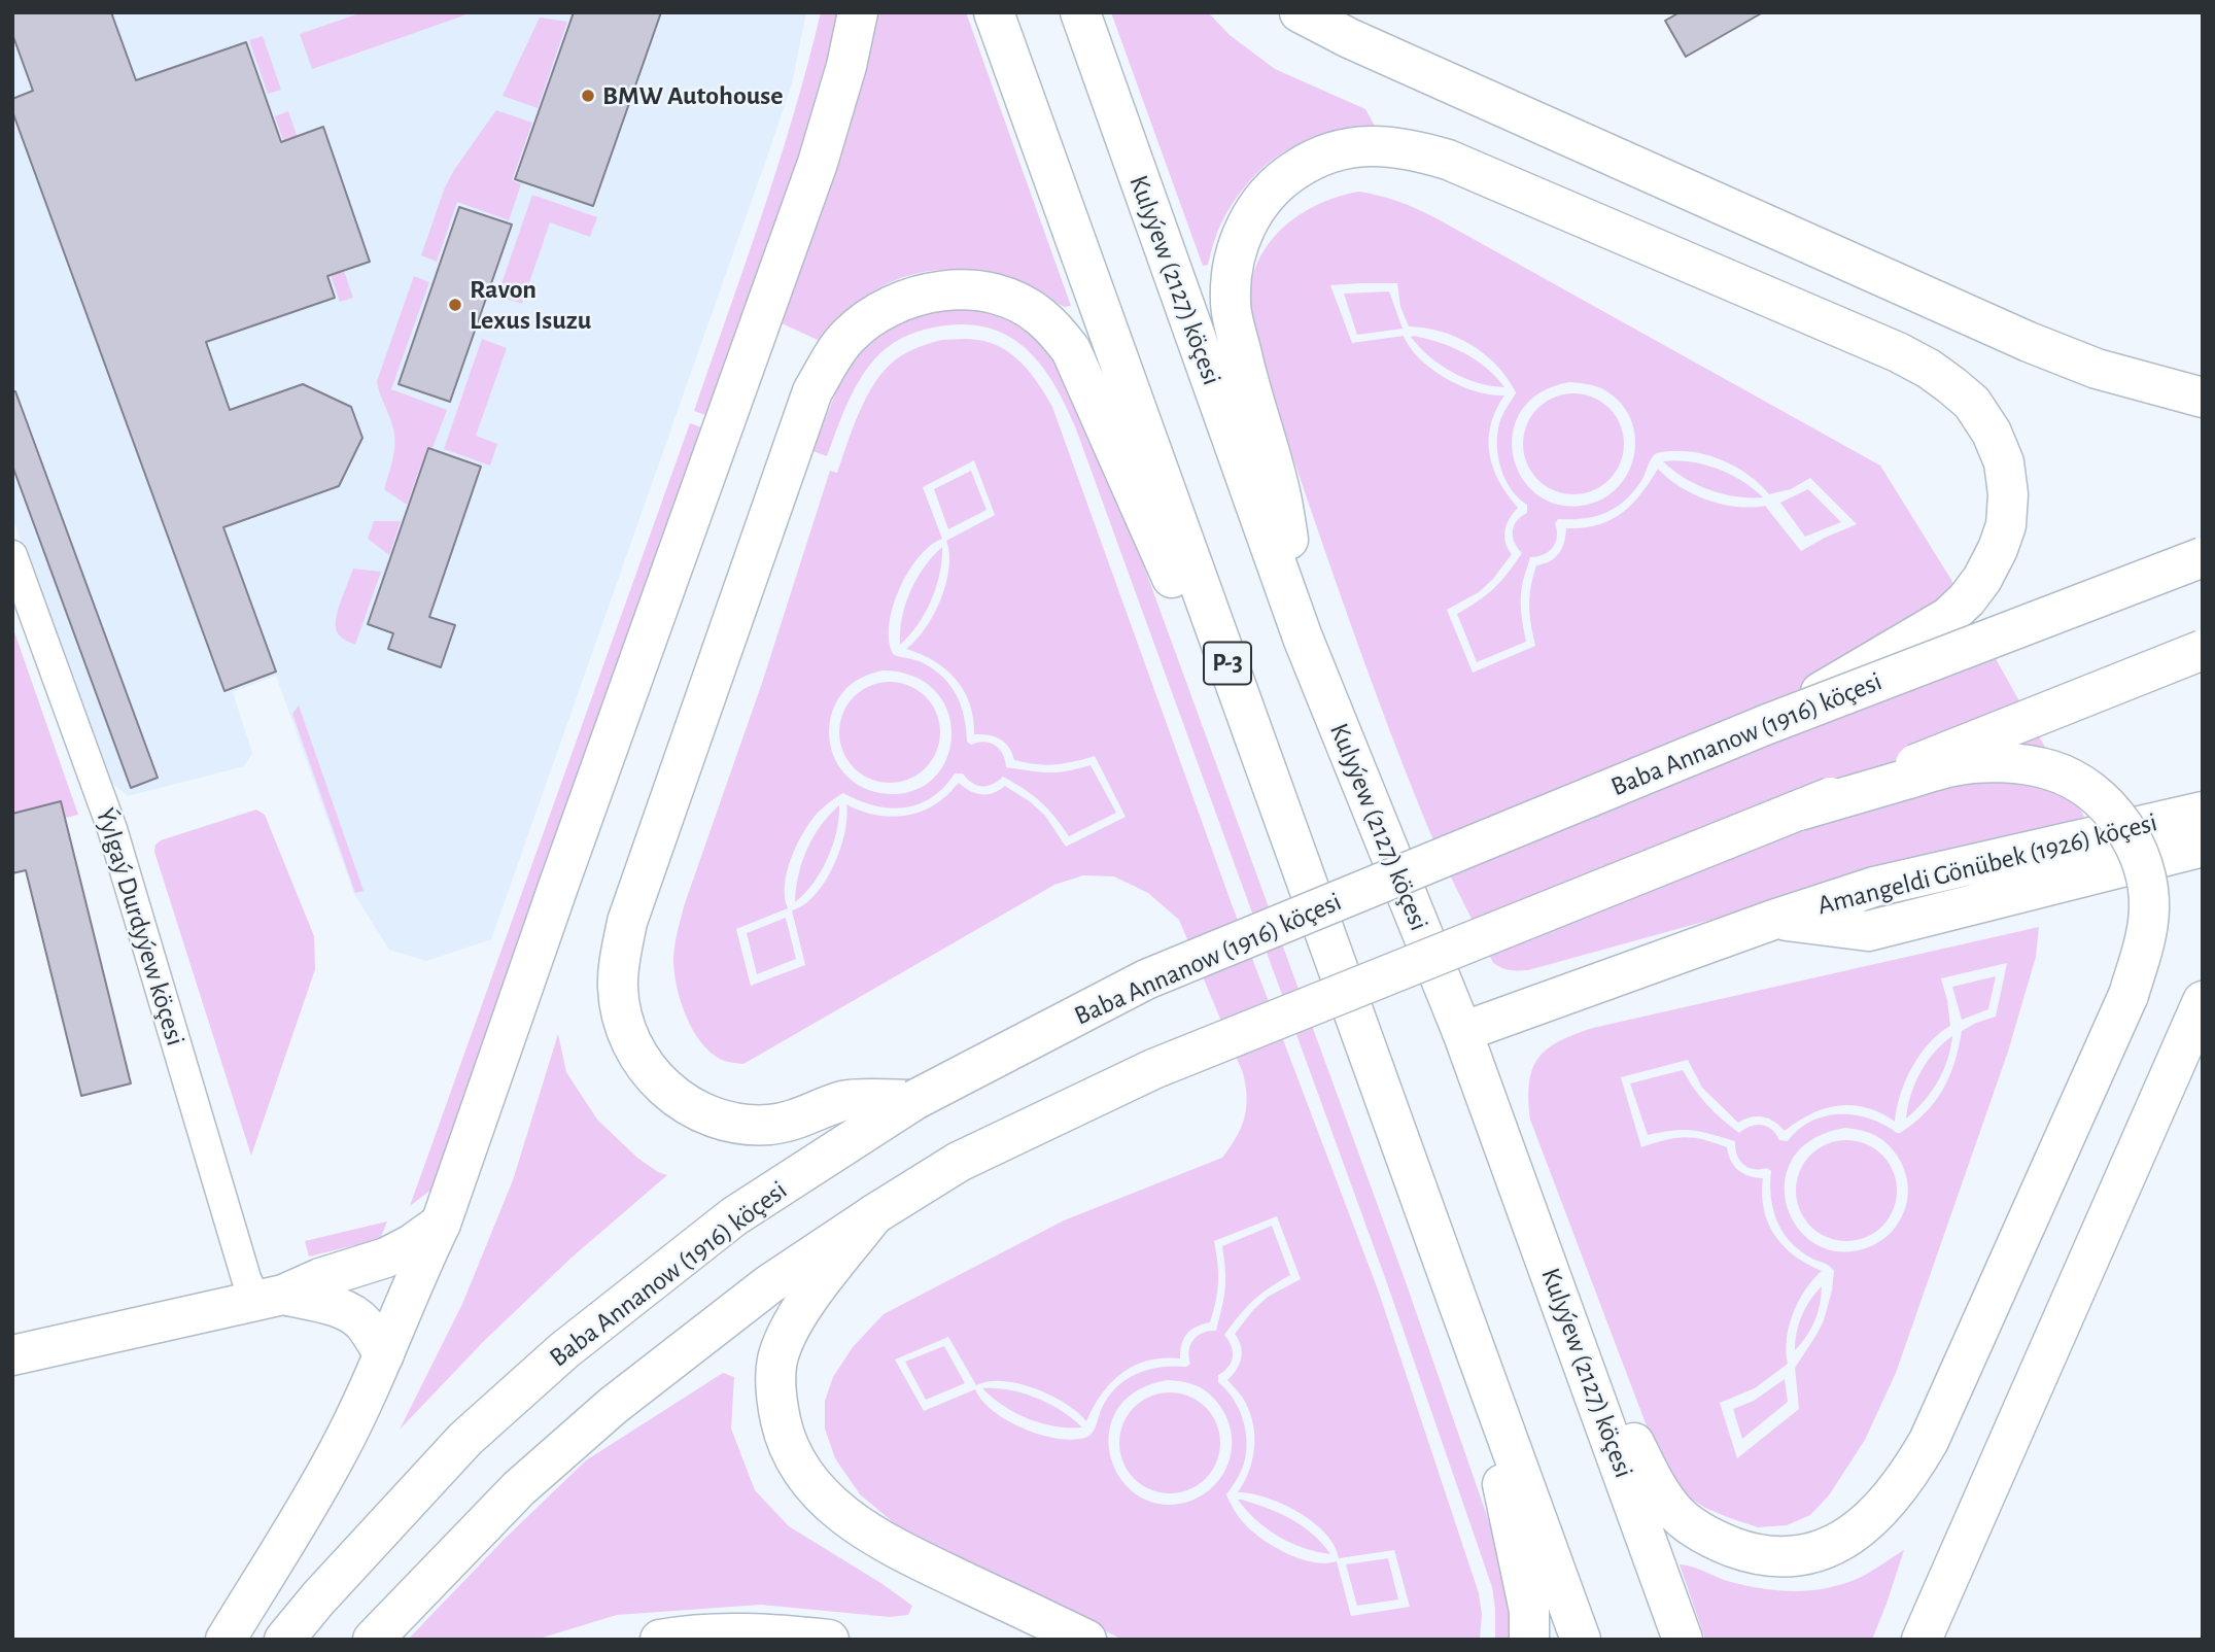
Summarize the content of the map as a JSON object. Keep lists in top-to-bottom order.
{
  "streets": {
    "main road": [
      "Kulyýew (2127) köçesi",
      "P-3",
      "Baba Annanow (1916) köçesi",
      "Amangeldi Gönübek (1926) köçesi"
    ],
    "street": ["Ýylgaý Durdyýew köçesi"]
  },
  "crossings": [
    ["Kulyýew (2127) köçesi", "Amangeldi Gönübek (1926) köçesi"]
  ],
  "places": ["BMW Autohouse", "Ravon Lexus Isuzu"]
}
